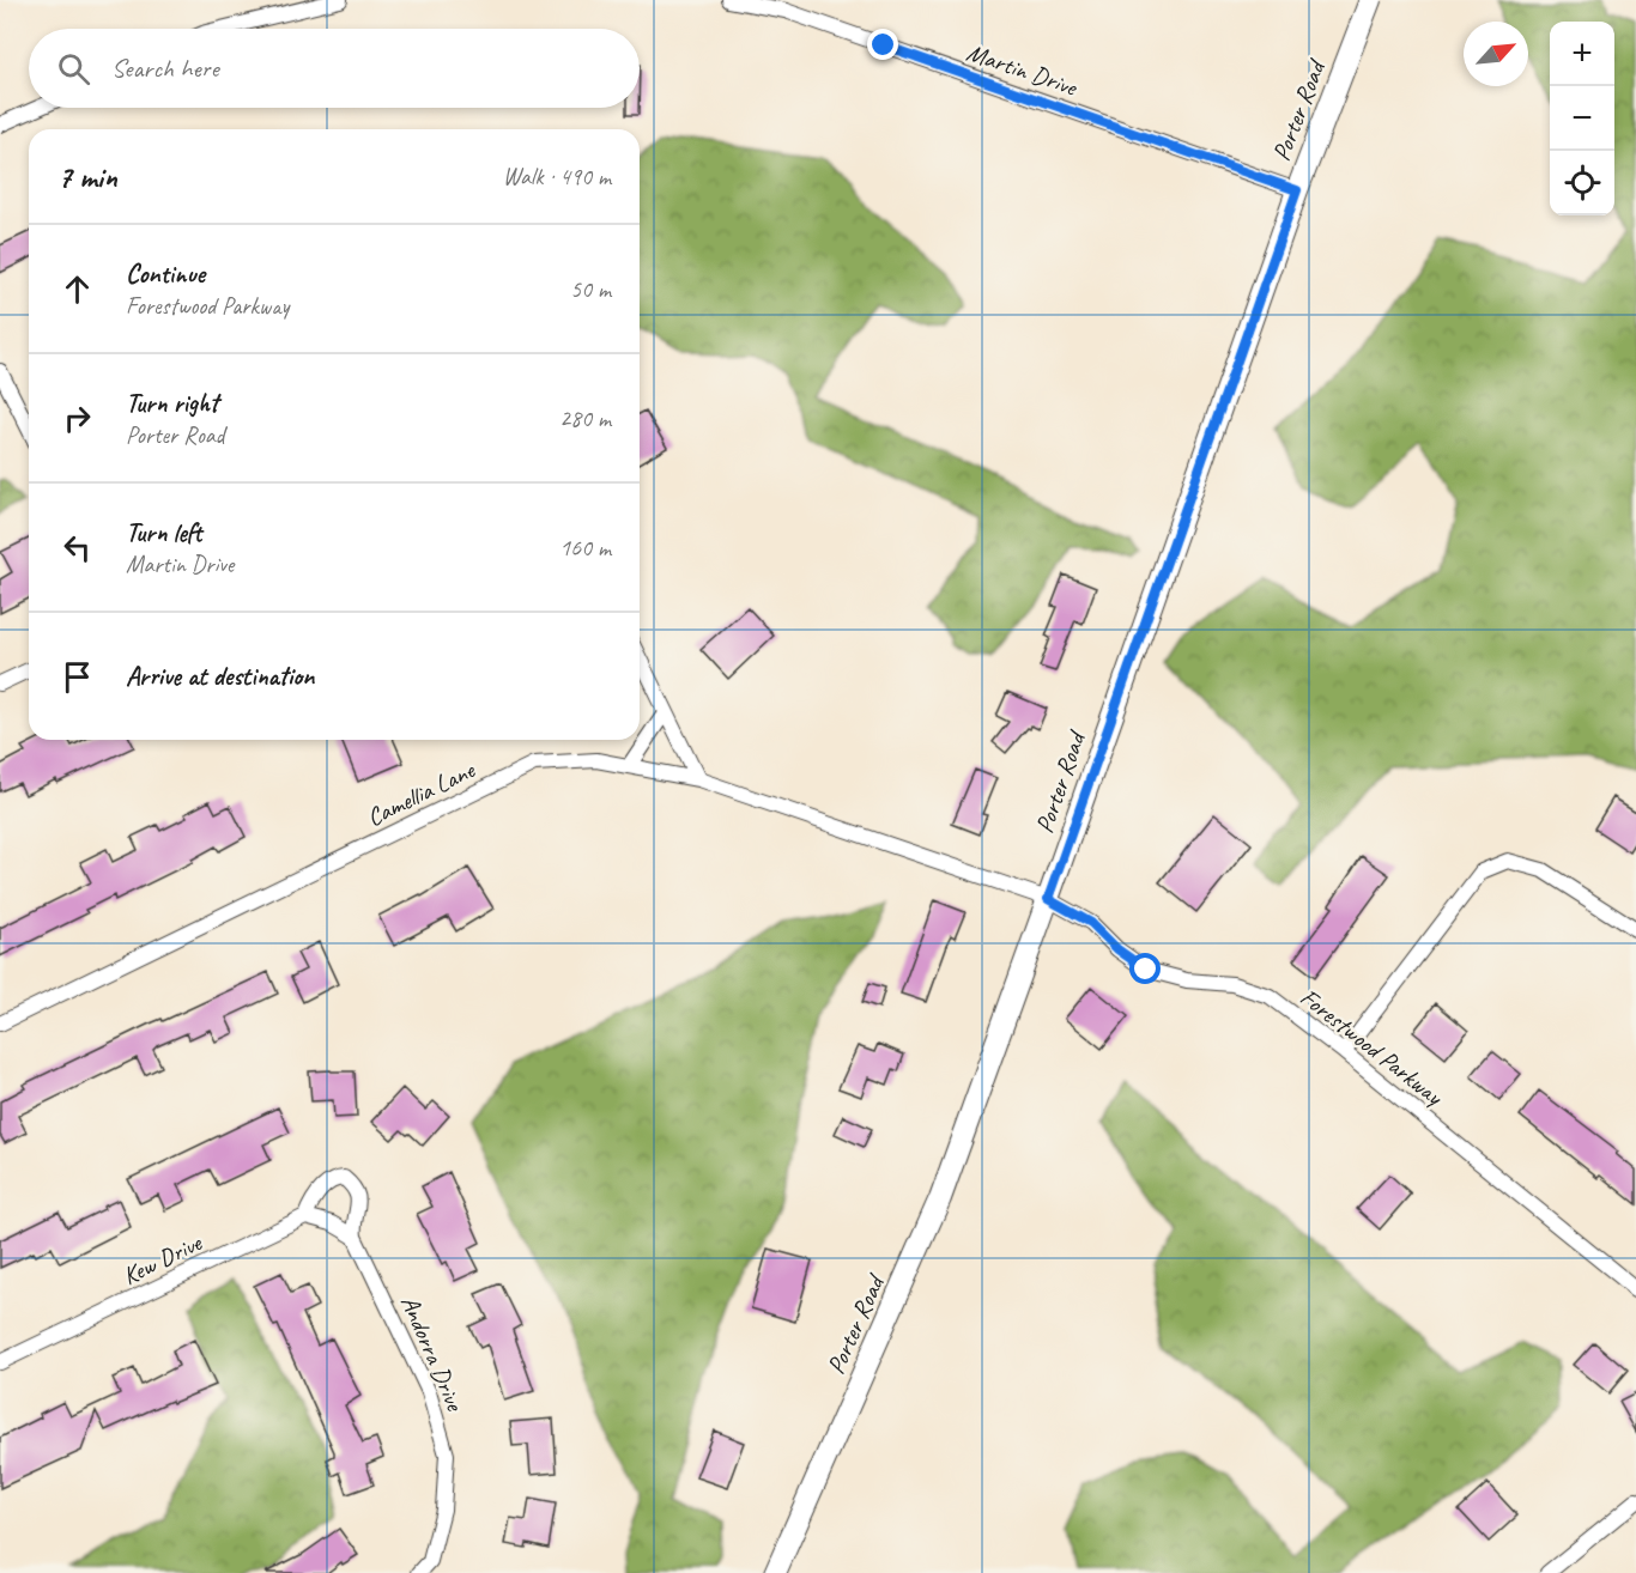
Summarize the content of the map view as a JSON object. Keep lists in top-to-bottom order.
{
  "streets": {
    "main road": ["Porter Road"],
    "street": [
      "Martin Drive",
      "Camellia Lane",
      "Forestwood Parkway",
      "Kew Drive",
      "Andorra Drive"
    ]
  },
  "crossings": [
    ["Martin Drive", "Porter Road"],
    ["Porter Road", "Camellia Lane"],
    ["Porter Road", "Forestwood Parkway"],
    ["Camellia Lane", "Forestwood Parkway"]
  ],
  "north": "top right",
  "page": {
    "map_buttons": ["+", "−"],
    "search": "Search here",
    "heading": ["7 min", "Walk · 490 m"],
    "list": [
      ["Continue", "Forestwood Parkway", "50 m"],
      ["Turn right", "Porter Road", "280 m"],
      ["Turn left", "Martin Drive", "160 m"],
      "Arrive at destination"
    ]
  }
}
